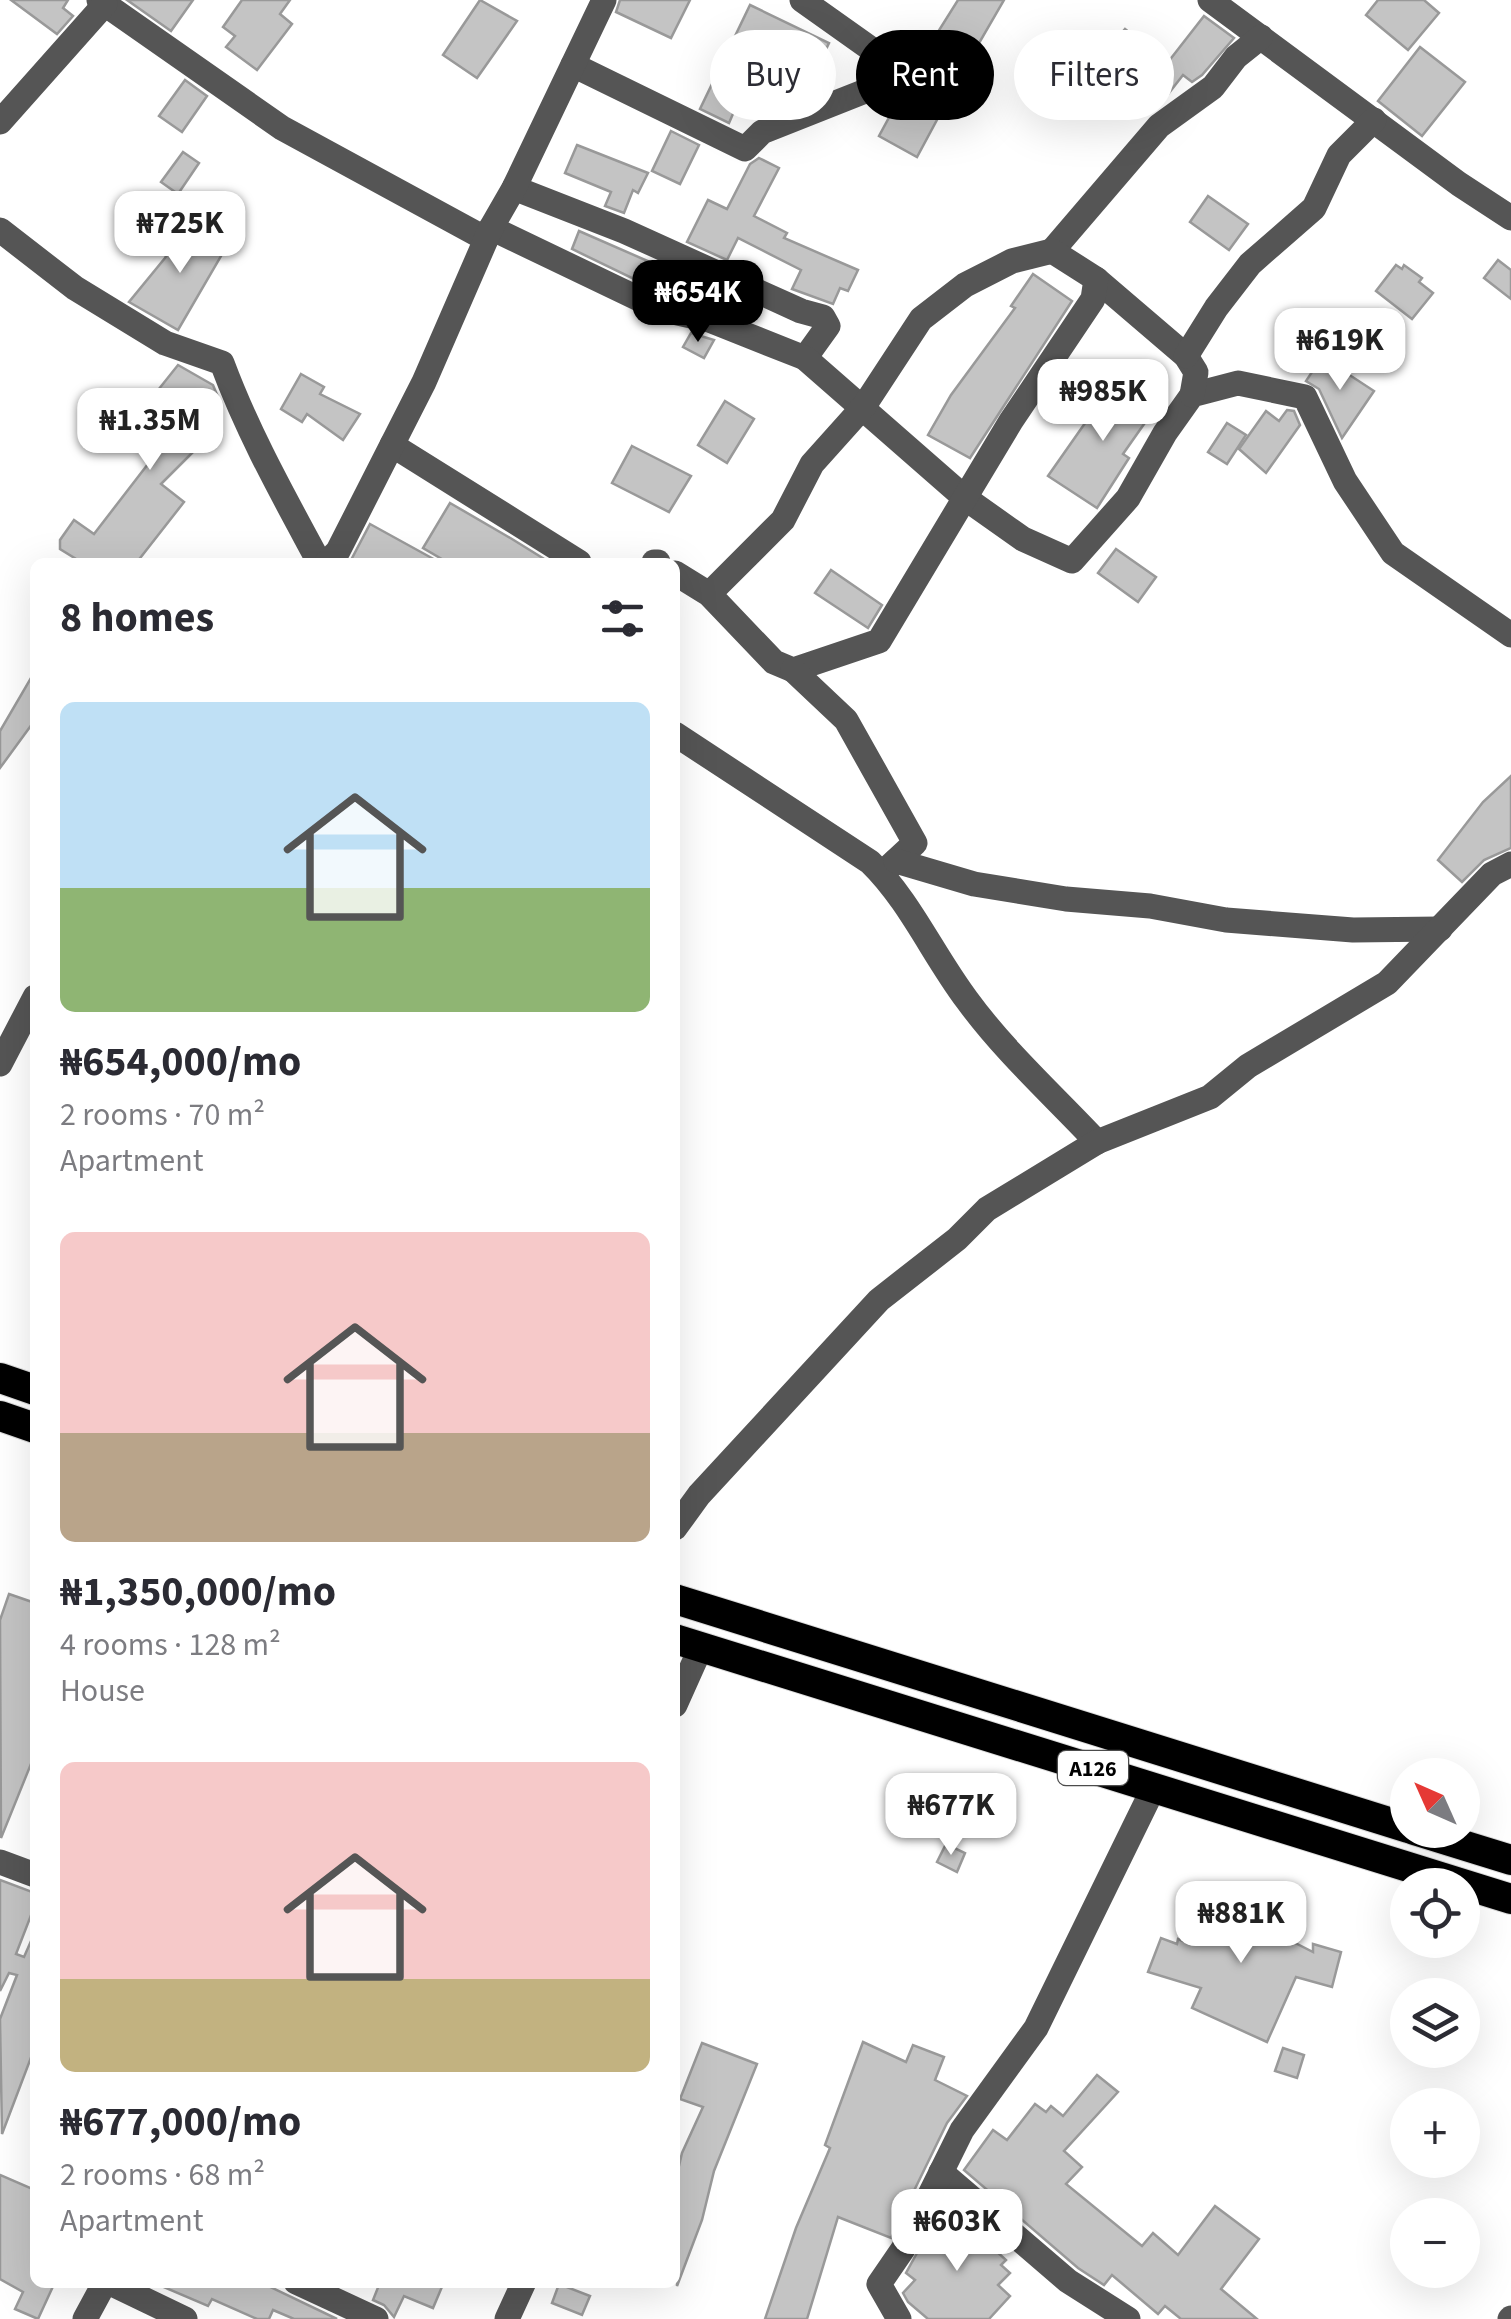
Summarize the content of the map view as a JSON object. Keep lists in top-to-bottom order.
{
  "streets": {
    "highway": ["A126"]
  },
  "north": "top left",
  "page": {
    "chip": ["Buy", "Rent", "Filters"],
    "price": [
      "₦725K",
      "₦654K",
      "₦619K",
      "₦985K",
      "₦1.35M",
      "₦677K",
      "₦881K",
      "₦603K"
    ],
    "heading": "8 homes",
    "list": [
      {
        "name": "₦654,000/mo",
        "note": "2 rooms · 70 m² · Apartment"
      },
      {
        "name": "₦1,350,000/mo",
        "note": "4 rooms · 128 m² · House"
      },
      {
        "name": "₦677,000/mo",
        "note": "2 rooms · 68 m² · Apartment"
      }
    ],
    "map_buttons": ["+", "−"]
  }
}
